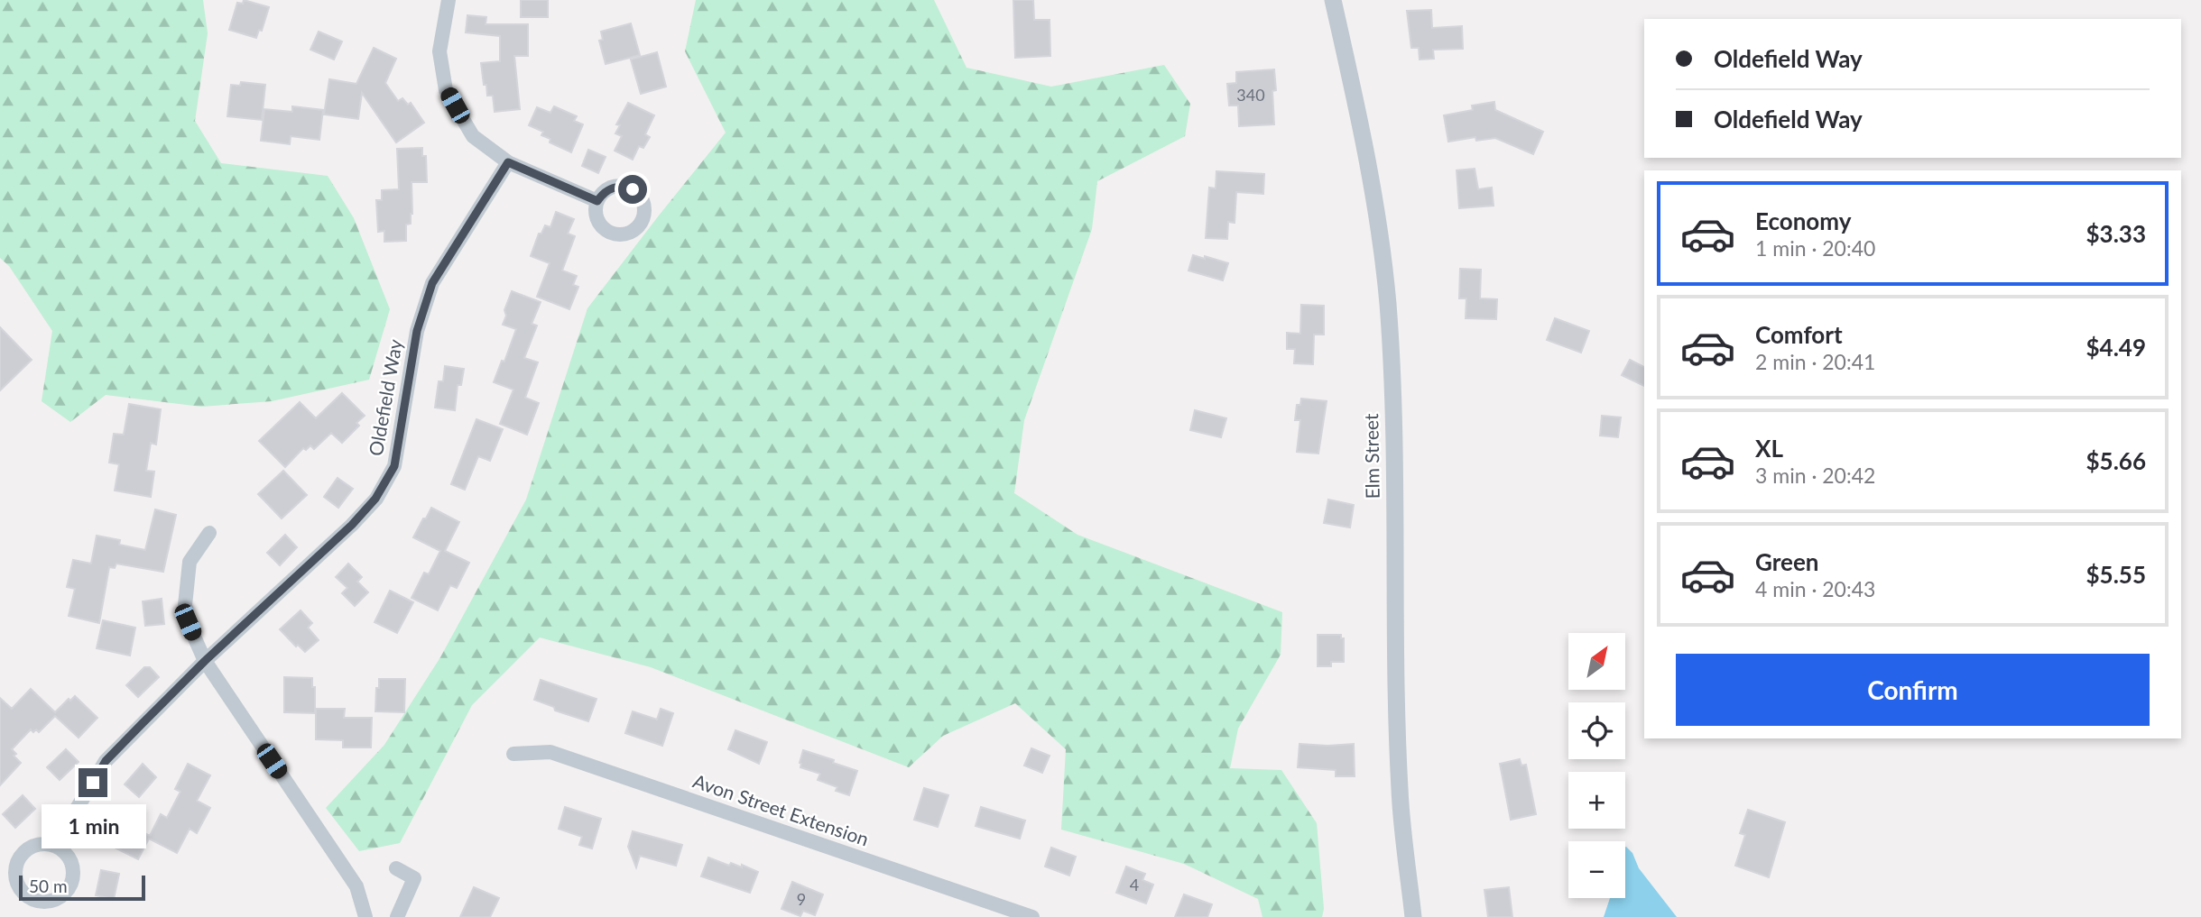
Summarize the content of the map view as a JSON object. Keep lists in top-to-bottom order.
{
  "streets": {
    "street": ["Oldefield Way", "Elm Street", "Avon Street Extension"]
  },
  "house_numbers": ["340", "4", "9"],
  "scale_bar": "50 m",
  "north": "top right",
  "page": {
    "banner": ["Oldefield Way", "Oldefield Way"],
    "list": [
      {
        "name": "Economy",
        "note": "1 min · 20:40",
        "value": "$3.33"
      },
      {
        "name": "Comfort",
        "note": "2 min · 20:41",
        "value": "$4.49"
      },
      {
        "name": "XL",
        "note": "3 min · 20:42",
        "value": "$5.66"
      },
      {
        "name": "Green",
        "note": "4 min · 20:43",
        "value": "$5.55"
      }
    ],
    "map_buttons": ["+", "−"],
    "buttons": "Confirm",
    "bubble": "1 min",
    "scale": "50 m"
  }
}
